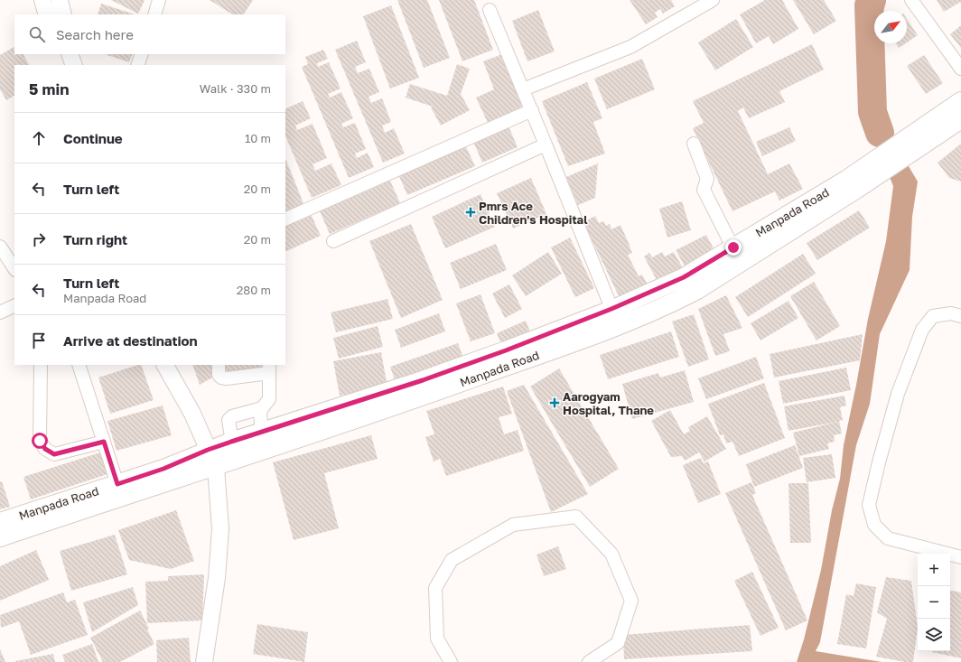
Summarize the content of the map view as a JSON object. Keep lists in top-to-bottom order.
{
  "streets": {
    "main road": ["Manpada Road"]
  },
  "places": {
    "health": ["Pmrs Ace Children's Hospital", "Aarogyam Hospital, Thane"]
  },
  "north": "top right",
  "page": {
    "search": "Search here",
    "heading": ["5 min", "Walk · 330 m"],
    "list": [
      ["Continue", "10 m"],
      ["Turn left", "20 m"],
      ["Turn right", "20 m"],
      ["Turn left", "Manpada Road", "280 m"],
      "Arrive at destination"
    ],
    "map_buttons": ["+", "−"]
  }
}
